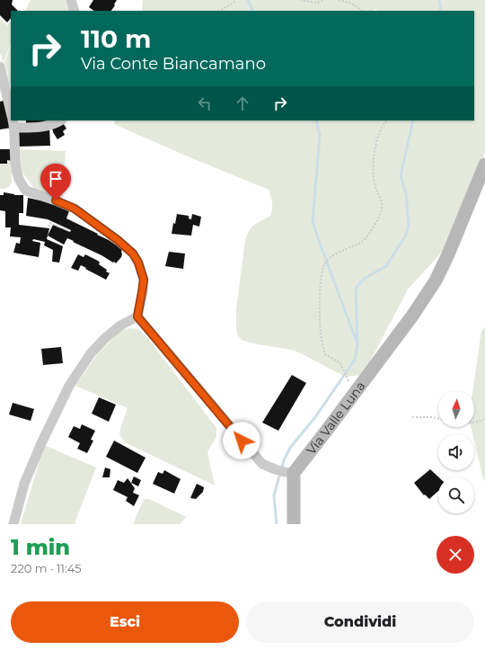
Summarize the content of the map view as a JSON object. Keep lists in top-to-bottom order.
{
  "streets": {
    "street": ["Via Valle Luna"]
  },
  "north": "top",
  "page": {
    "turn": ["110 m", "Via Conte Biancamano"],
    "heading": ["1 min", "220 m · 11:45"],
    "buttons": ["Esci", "Condividi"]
  }
}
